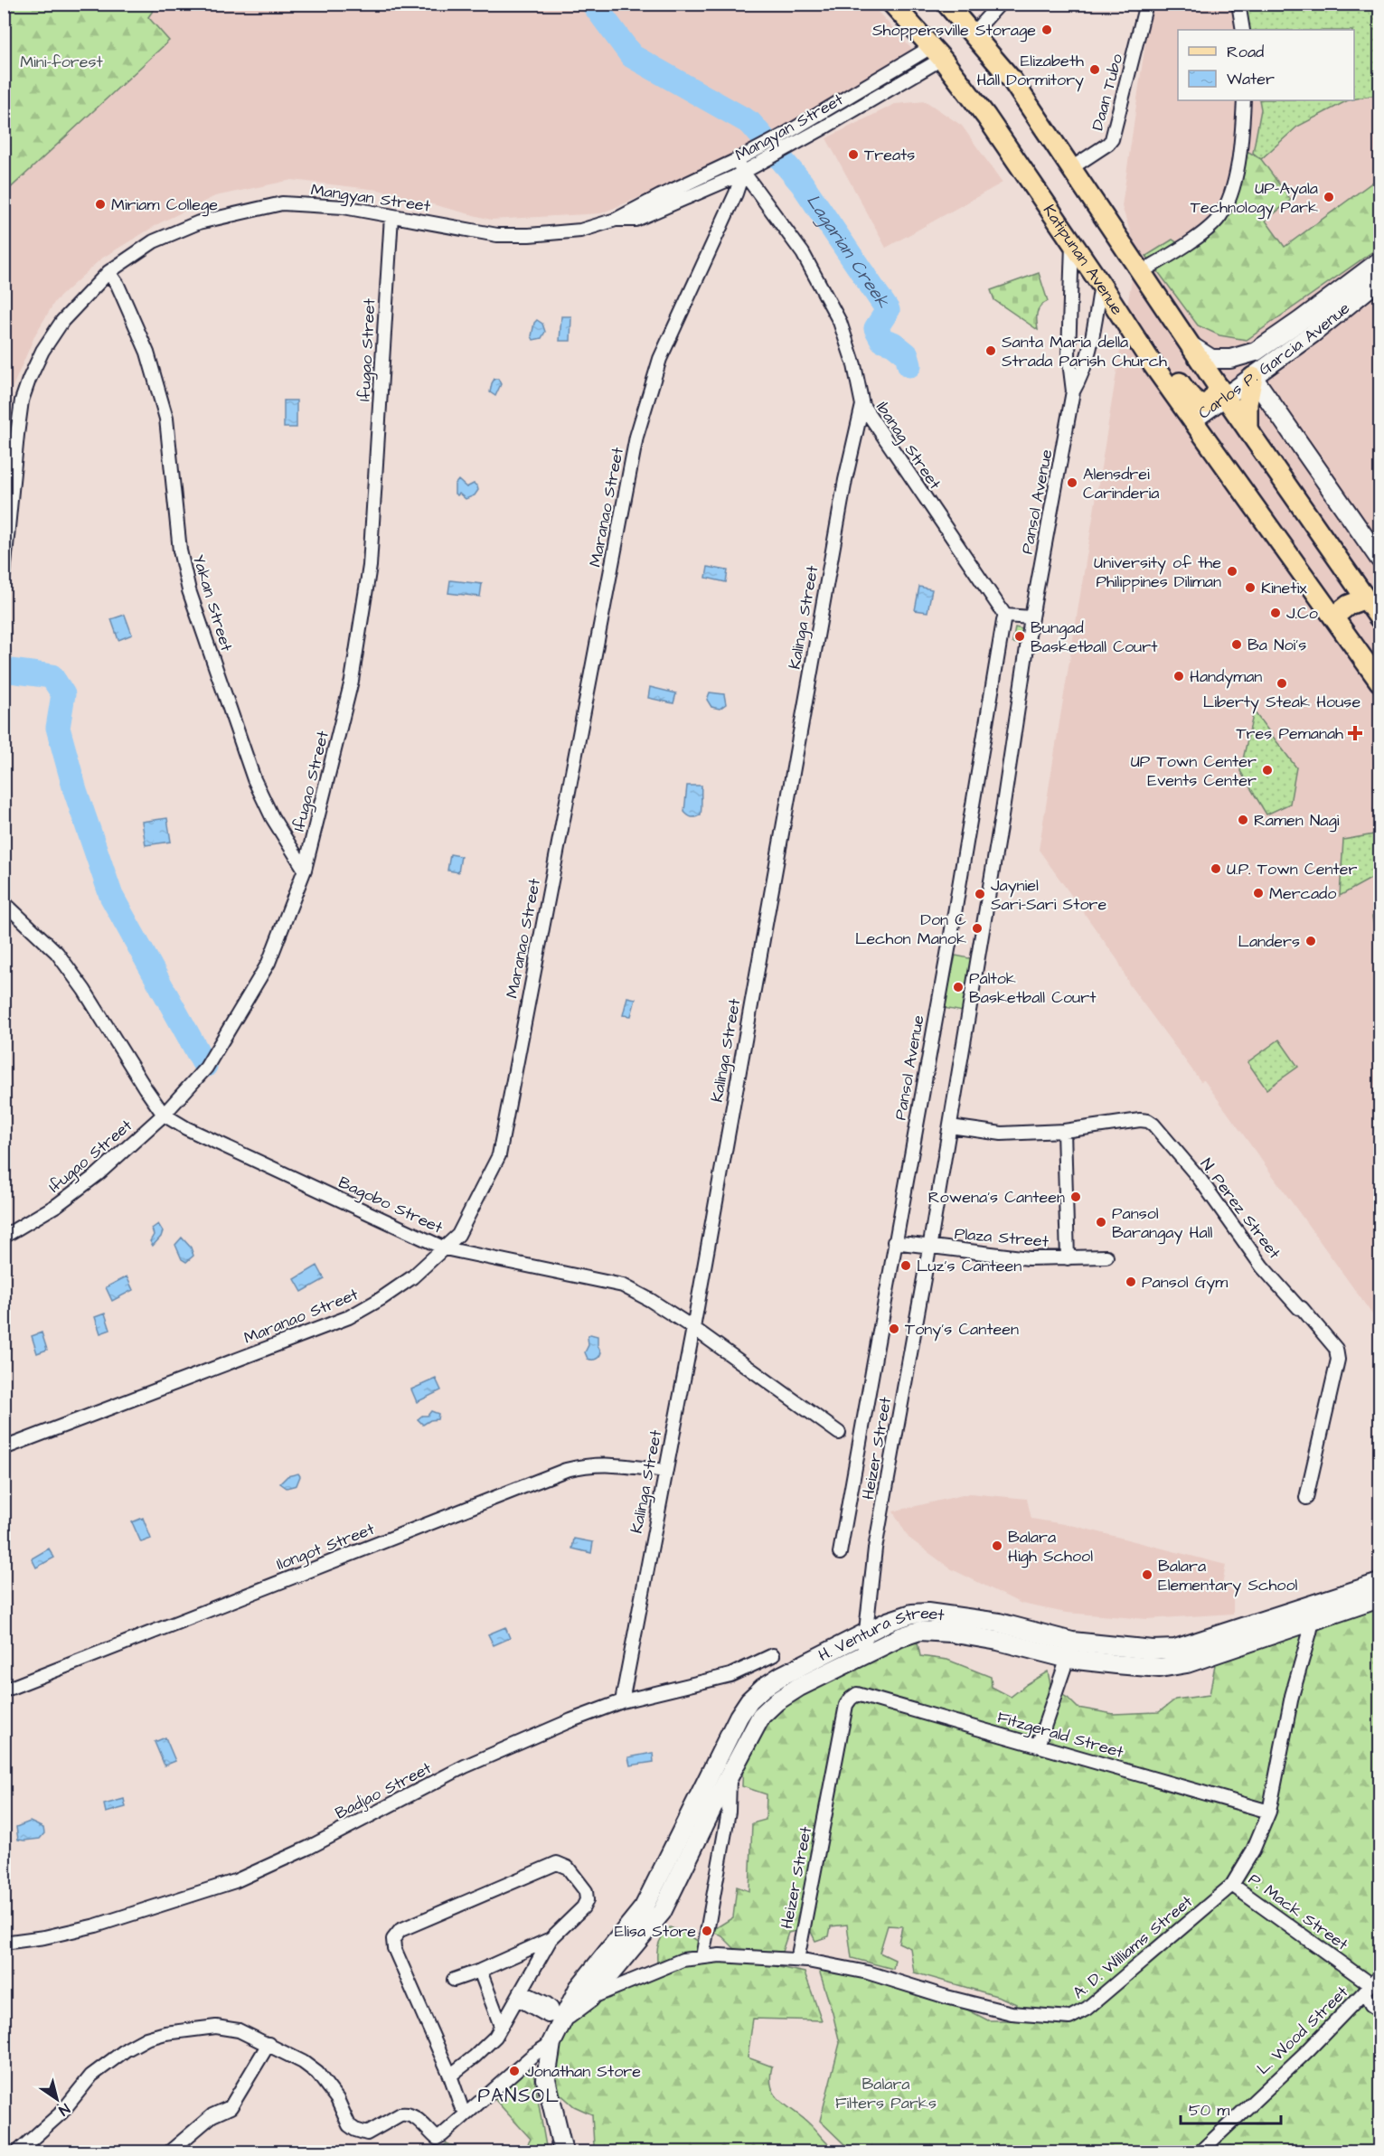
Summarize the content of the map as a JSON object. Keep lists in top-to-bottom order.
{
  "streets": {
    "main road": ["Katipunan Avenue"],
    "street": [
      "Daan Tubo",
      "Mangyan Street",
      "Ifugao Street",
      "Carlos P. Garcia Avenue",
      "Ibanag Street",
      "Pansol Avenue",
      "Maranao Street",
      "Yakan Street",
      "Kalinga Street",
      "Bagobo Street",
      "N. Perez Street",
      "Plaza Street",
      "Heizer Street",
      "Ilongot Street",
      "H. Ventura Street",
      "Fitzgerald Street",
      "Badjao Street",
      "P. Mack Street",
      "A. D. Williams Street",
      "L. Wood Street"
    ]
  },
  "crossings": [
    ["Mangyan Street", "Katipunan Avenue"],
    ["Mangyan Street", "Ifugao Street"],
    ["Mangyan Street", "Ibanag Street"],
    ["Mangyan Street", "Maranao Street"],
    ["Mangyan Street", "Yakan Street"],
    ["Katipunan Avenue", "Carlos P. Garcia Avenue"],
    ["Katipunan Avenue", "Pansol Avenue"],
    ["Ifugao Street", "Yakan Street"],
    ["Ifugao Street", "Bagobo Street"],
    ["Ibanag Street", "Pansol Avenue"],
    ["Ibanag Street", "Maranao Street"],
    ["Ibanag Street", "Kalinga Street"],
    ["Pansol Avenue", "N. Perez Street"],
    ["Pansol Avenue", "Plaza Street"],
    ["Pansol Avenue", "Heizer Street"],
    ["Maranao Street", "Bagobo Street"],
    ["Kalinga Street", "Bagobo Street"],
    ["Kalinga Street", "Ilongot Street"],
    ["Kalinga Street", "Badjao Street"],
    ["Plaza Street", "Heizer Street"],
    ["Heizer Street", "H. Ventura Street"],
    ["Heizer Street", "Fitzgerald Street"],
    ["Heizer Street", "A. D. Williams Street"],
    ["H. Ventura Street", "A. D. Williams Street"],
    ["Fitzgerald Street", "A. D. Williams Street"],
    ["P. Mack Street", "A. D. Williams Street"],
    ["P. Mack Street", "L. Wood Street"]
  ],
  "districts": ["PANSOL"],
  "water": ["Lagarian Creek"],
  "parks": ["Mini-forest", "Balara Filters Parks"],
  "places": {
    "other": [
      "Shoppersville Storage",
      "Elizabeth Hall Dormitory",
      "Treats",
      "UP-Ayala Technology Park",
      "Miriam College",
      "Santa Maria della Strada Parish Church",
      "Alensdrei Carinderia",
      "University of the Philippines Diliman",
      "Kinetix",
      "J.Co",
      "Bungad Basketball Court",
      "Ba Noi's",
      "Handyman",
      "Liberty Steak House",
      "UP Town Center Events Center",
      "Ramen Nagi",
      "U.P. Town Center",
      "Mercado",
      "Jayniel Sari-Sari Store",
      "Don C Lechon Manok",
      "Landers",
      "Paltok Basketball Court",
      "Rowena's Canteen",
      "Pansol Barangay Hall",
      "Luz's Canteen",
      "Pansol Gym",
      "Tony's Canteen",
      "Balara High School",
      "Balara Elementary School",
      "Elisa Store",
      "Jonathan Store"
    ],
    "health": ["Tres Pemanah"]
  },
  "legend": ["Road", "Water"],
  "scale_bar": "50 m",
  "north": "bottom right"
}
